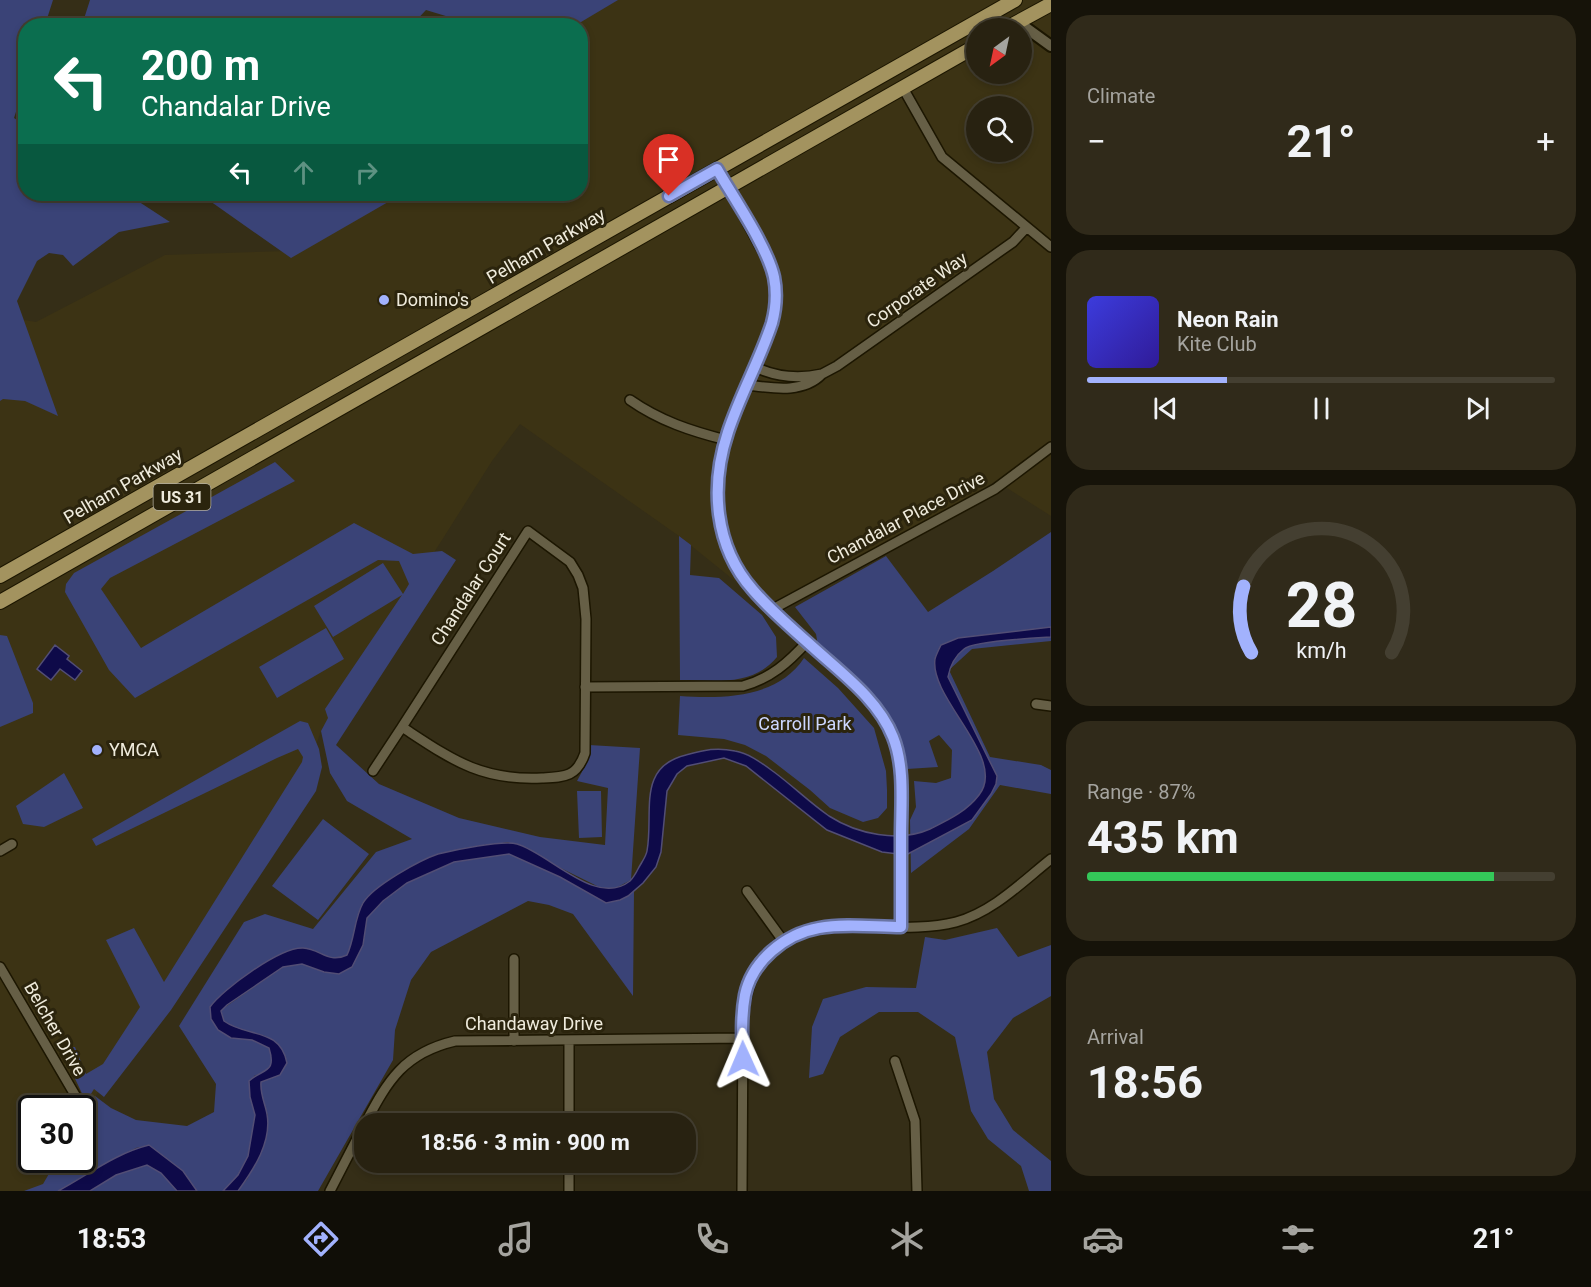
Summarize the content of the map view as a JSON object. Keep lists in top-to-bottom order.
{
  "streets": {
    "main road": ["Pelham Parkway", "US 31"],
    "street": [
      "Corporate Way",
      "Chandalar Place Drive",
      "Chandalar Court",
      "Chandaway Drive",
      "Belcher Drive"
    ]
  },
  "parks": ["Carroll Park"],
  "places": ["Domino's", "YMCA"],
  "north": "bottom left",
  "page": {
    "tile": [
      "Climate",
      ["Range · 87%", "435 km"],
      ["Arrival", "18:56"]
    ],
    "turn": ["200 m", "Chandalar Drive"],
    "heat": ["−", "21°", "+"],
    "song": ["Neon Rain", "Kite Club"],
    "limit": "30",
    "trip": "18:56 · 3 min · 900 m",
    "tabs": ["18:53", "21°"],
    "gauge": ["28", "km/h"]
  }
}
